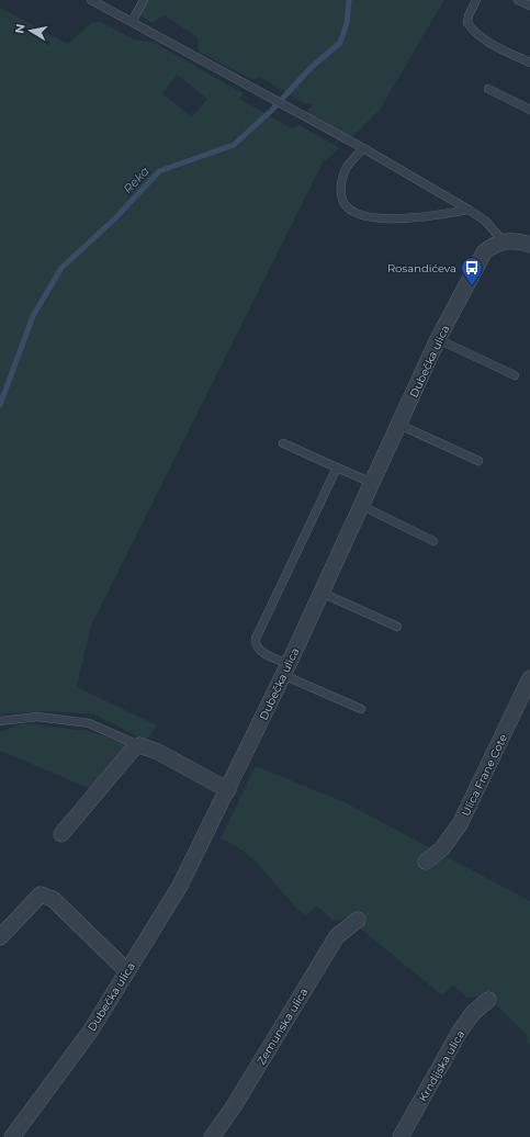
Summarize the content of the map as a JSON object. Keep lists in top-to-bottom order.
{
  "streets": {
    "street": [
      "Dubečka ulica",
      "Ulica Frane Cote",
      "Zemunska ulica",
      "Krndijska ulica"
    ]
  },
  "water": ["Reka"],
  "places": {
    "bus stop": ["Rosandićeva"]
  },
  "north": "left"
}
